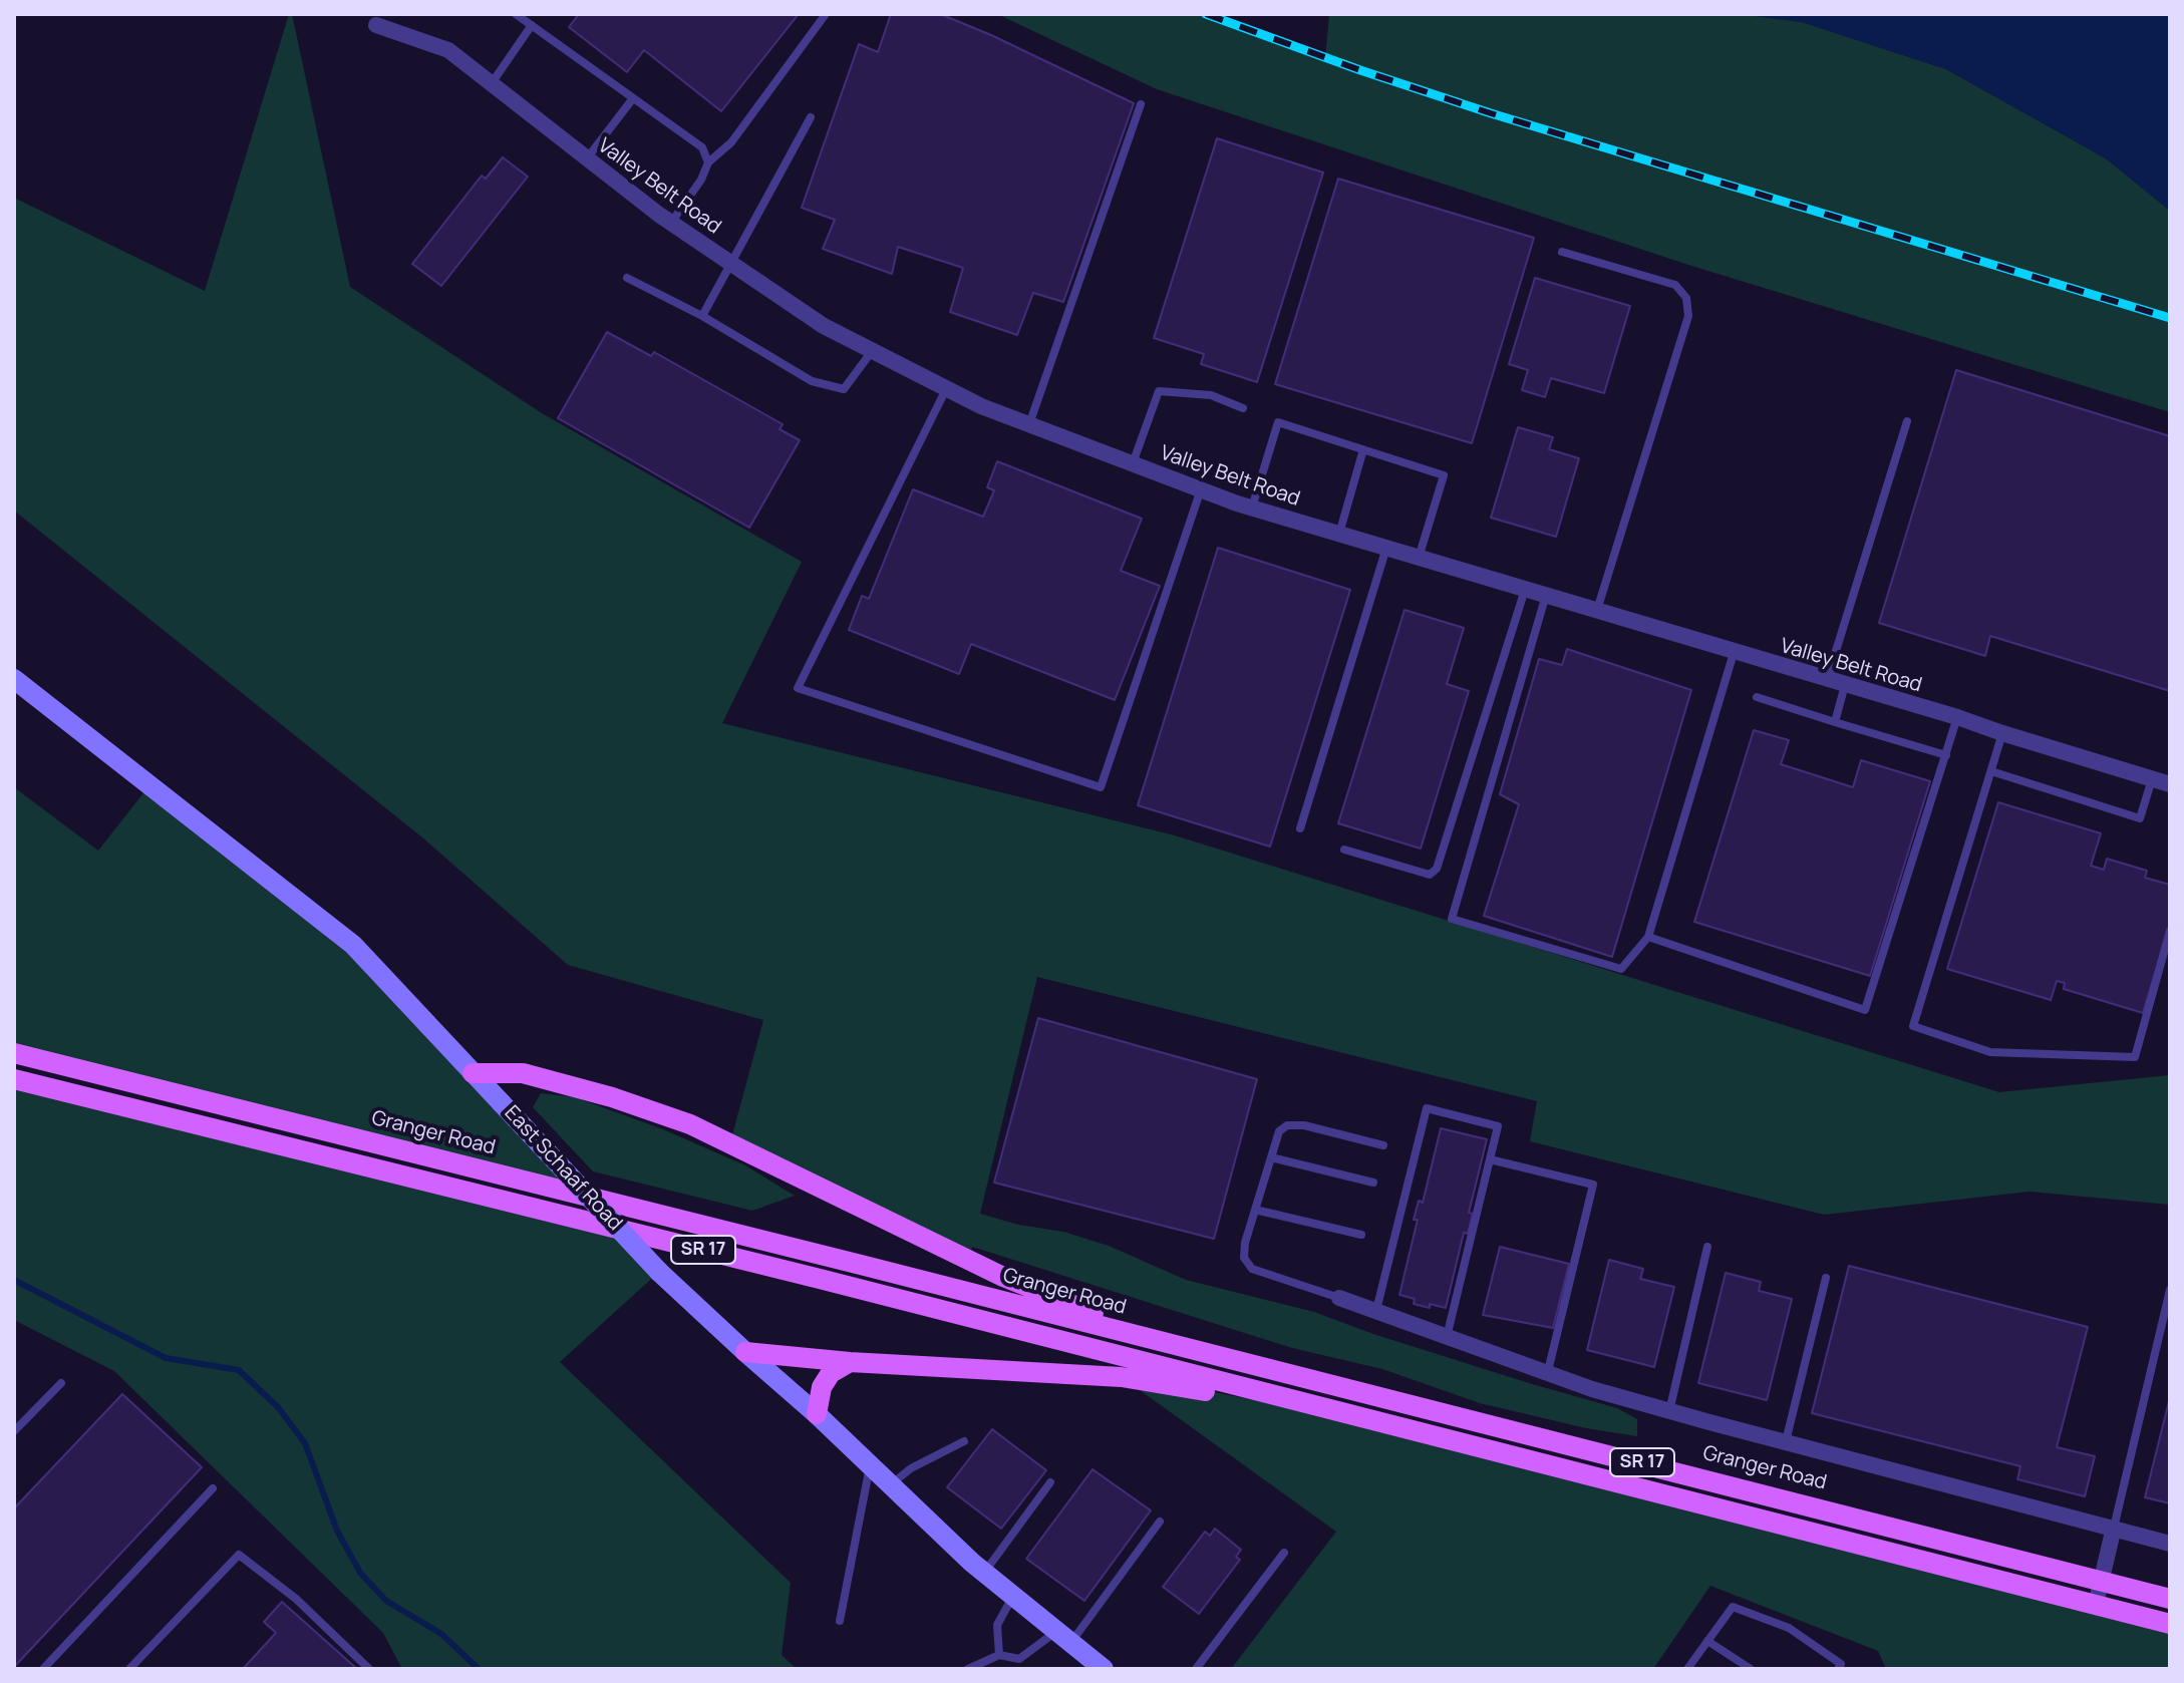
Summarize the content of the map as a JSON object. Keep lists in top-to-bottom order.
{
  "streets": {
    "main road": ["Granger Road", "SR 17"],
    "street": ["Valley Belt Road", "East Schaaf Road"]
  }
}
